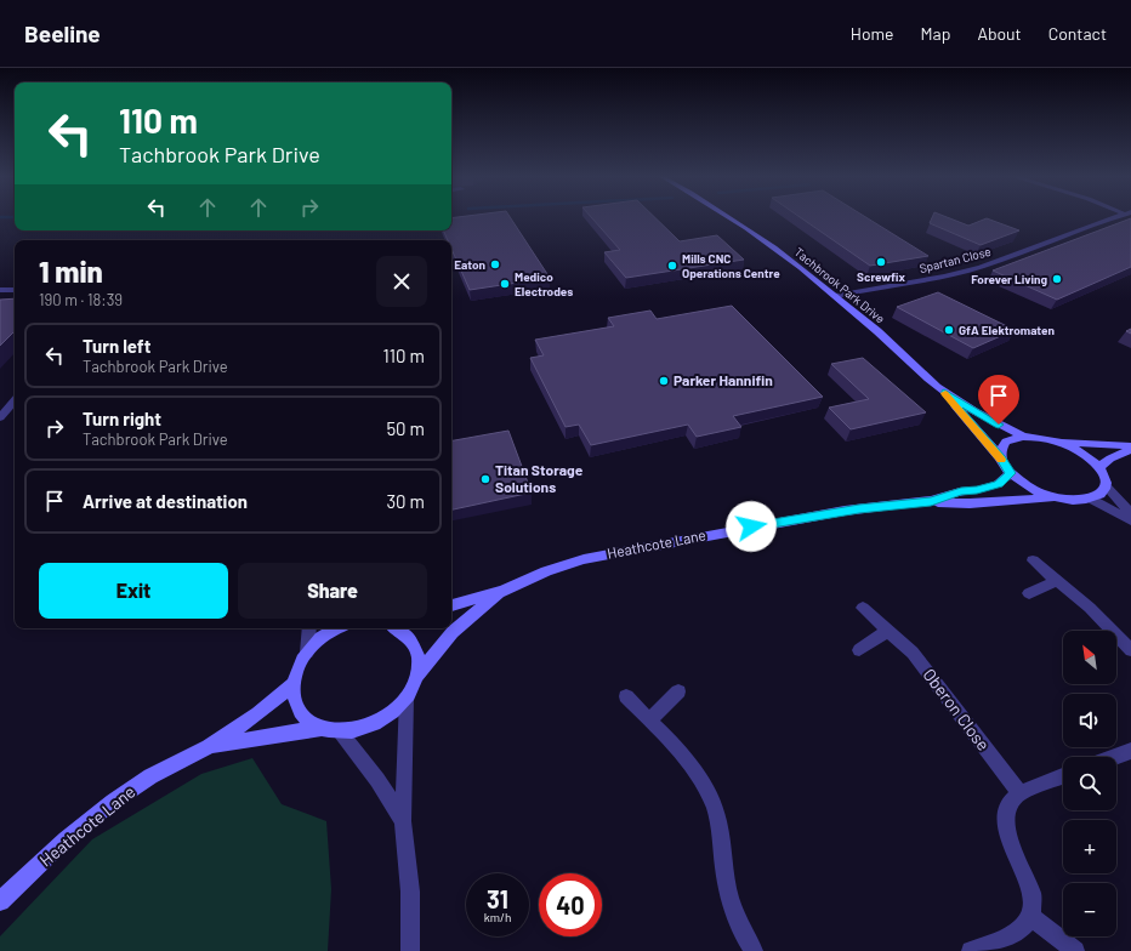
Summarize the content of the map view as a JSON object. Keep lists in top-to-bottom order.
{
  "streets": {
    "street": [
      "Spartan Close",
      "Tachbrook Park Drive",
      "Heathcote Lane",
      "Oberon Close"
    ]
  },
  "crossings": [
    ["Spartan Close", "Tachbrook Park Drive"],
    ["Tachbrook Park Drive", "Heathcote Lane"]
  ],
  "places": [
    "Screwfix",
    "Eaton",
    "Mills CNC Operations Centre",
    "Forever Living",
    "Medico Electrodes",
    "GfA Elektromaten",
    "Parker Hannifin",
    "Titan Storage Solutions"
  ],
  "north": "top left",
  "page": {
    "header": "Beeline",
    "nav": [
      "Home",
      "Map",
      "About",
      "Contact"
    ],
    "turn": ["110 m", "Tachbrook Park Drive"],
    "heading": ["1 min", "190 m · 18:39"],
    "list": [
      {
        "name": "Turn left",
        "note": "Tachbrook Park Drive",
        "value": "110 m"
      },
      {
        "name": "Turn right",
        "note": "Tachbrook Park Drive",
        "value": "50 m"
      },
      {
        "name": "Arrive at destination",
        "value": "30 m"
      }
    ],
    "buttons": ["Exit", "Share"],
    "map_buttons": ["+", "−"],
    "speed": "31 km/h",
    "limit": "40"
  }
}
